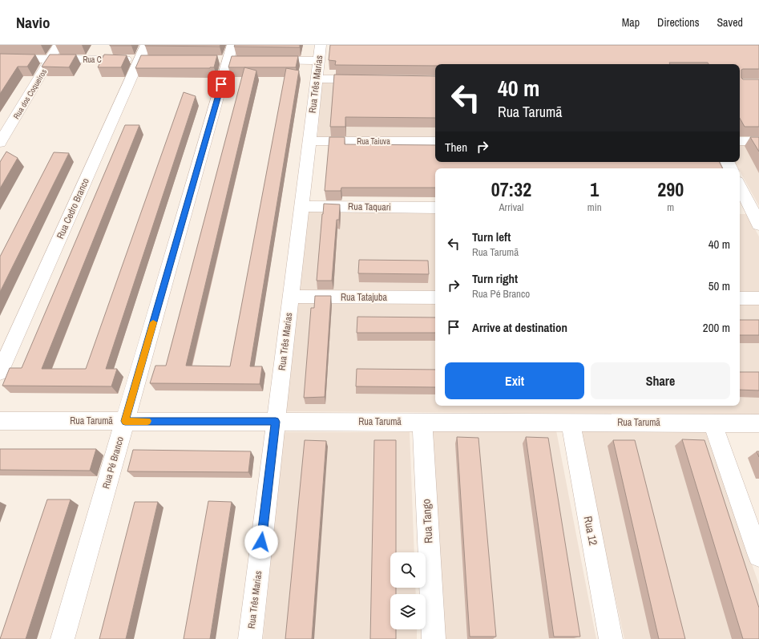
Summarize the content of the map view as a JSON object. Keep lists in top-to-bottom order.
{
  "streets": {
    "street": [
      "Rua C",
      "Rua Três Marias",
      "Rua dos Coqueiros",
      "Rua Taiuva",
      "Rua Taquari",
      "Rua Cedro Branco",
      "Rua Tatajuba",
      "Rua Tarumã",
      "Rua Pé Branco",
      "Rua Tango",
      "Rua 12"
    ]
  },
  "crossings": [
    ["Rua C", "Rua dos Coqueiros"],
    ["Rua C", "Rua Cedro Branco"],
    ["Rua Três Marias", "Rua Taiuva"],
    ["Rua Três Marias", "Rua Taquari"],
    ["Rua Três Marias", "Rua Tatajuba"],
    ["Rua Três Marias", "Rua Tarumã"],
    ["Rua Tarumã", "Rua Pé Branco"],
    ["Rua Tarumã", "Rua Tango"],
    ["Rua Tarumã", "Rua 12"]
  ],
  "page": {
    "header": "Navio",
    "nav": ["Map", "Directions", "Saved"],
    "turn": ["40 m", "Rua Tarumã"],
    "then": "Then",
    "eta": [
      "07:32",
      "Arrival",
      "1",
      "min",
      "290",
      "m"
    ],
    "list": [
      {
        "name": "Turn left",
        "note": "Rua Tarumã",
        "value": "40 m"
      },
      {
        "name": "Turn right",
        "note": "Rua Pé Branco",
        "value": "50 m"
      },
      {
        "name": "Arrive at destination",
        "value": "200 m"
      }
    ],
    "buttons": ["Exit", "Share"]
  }
}
